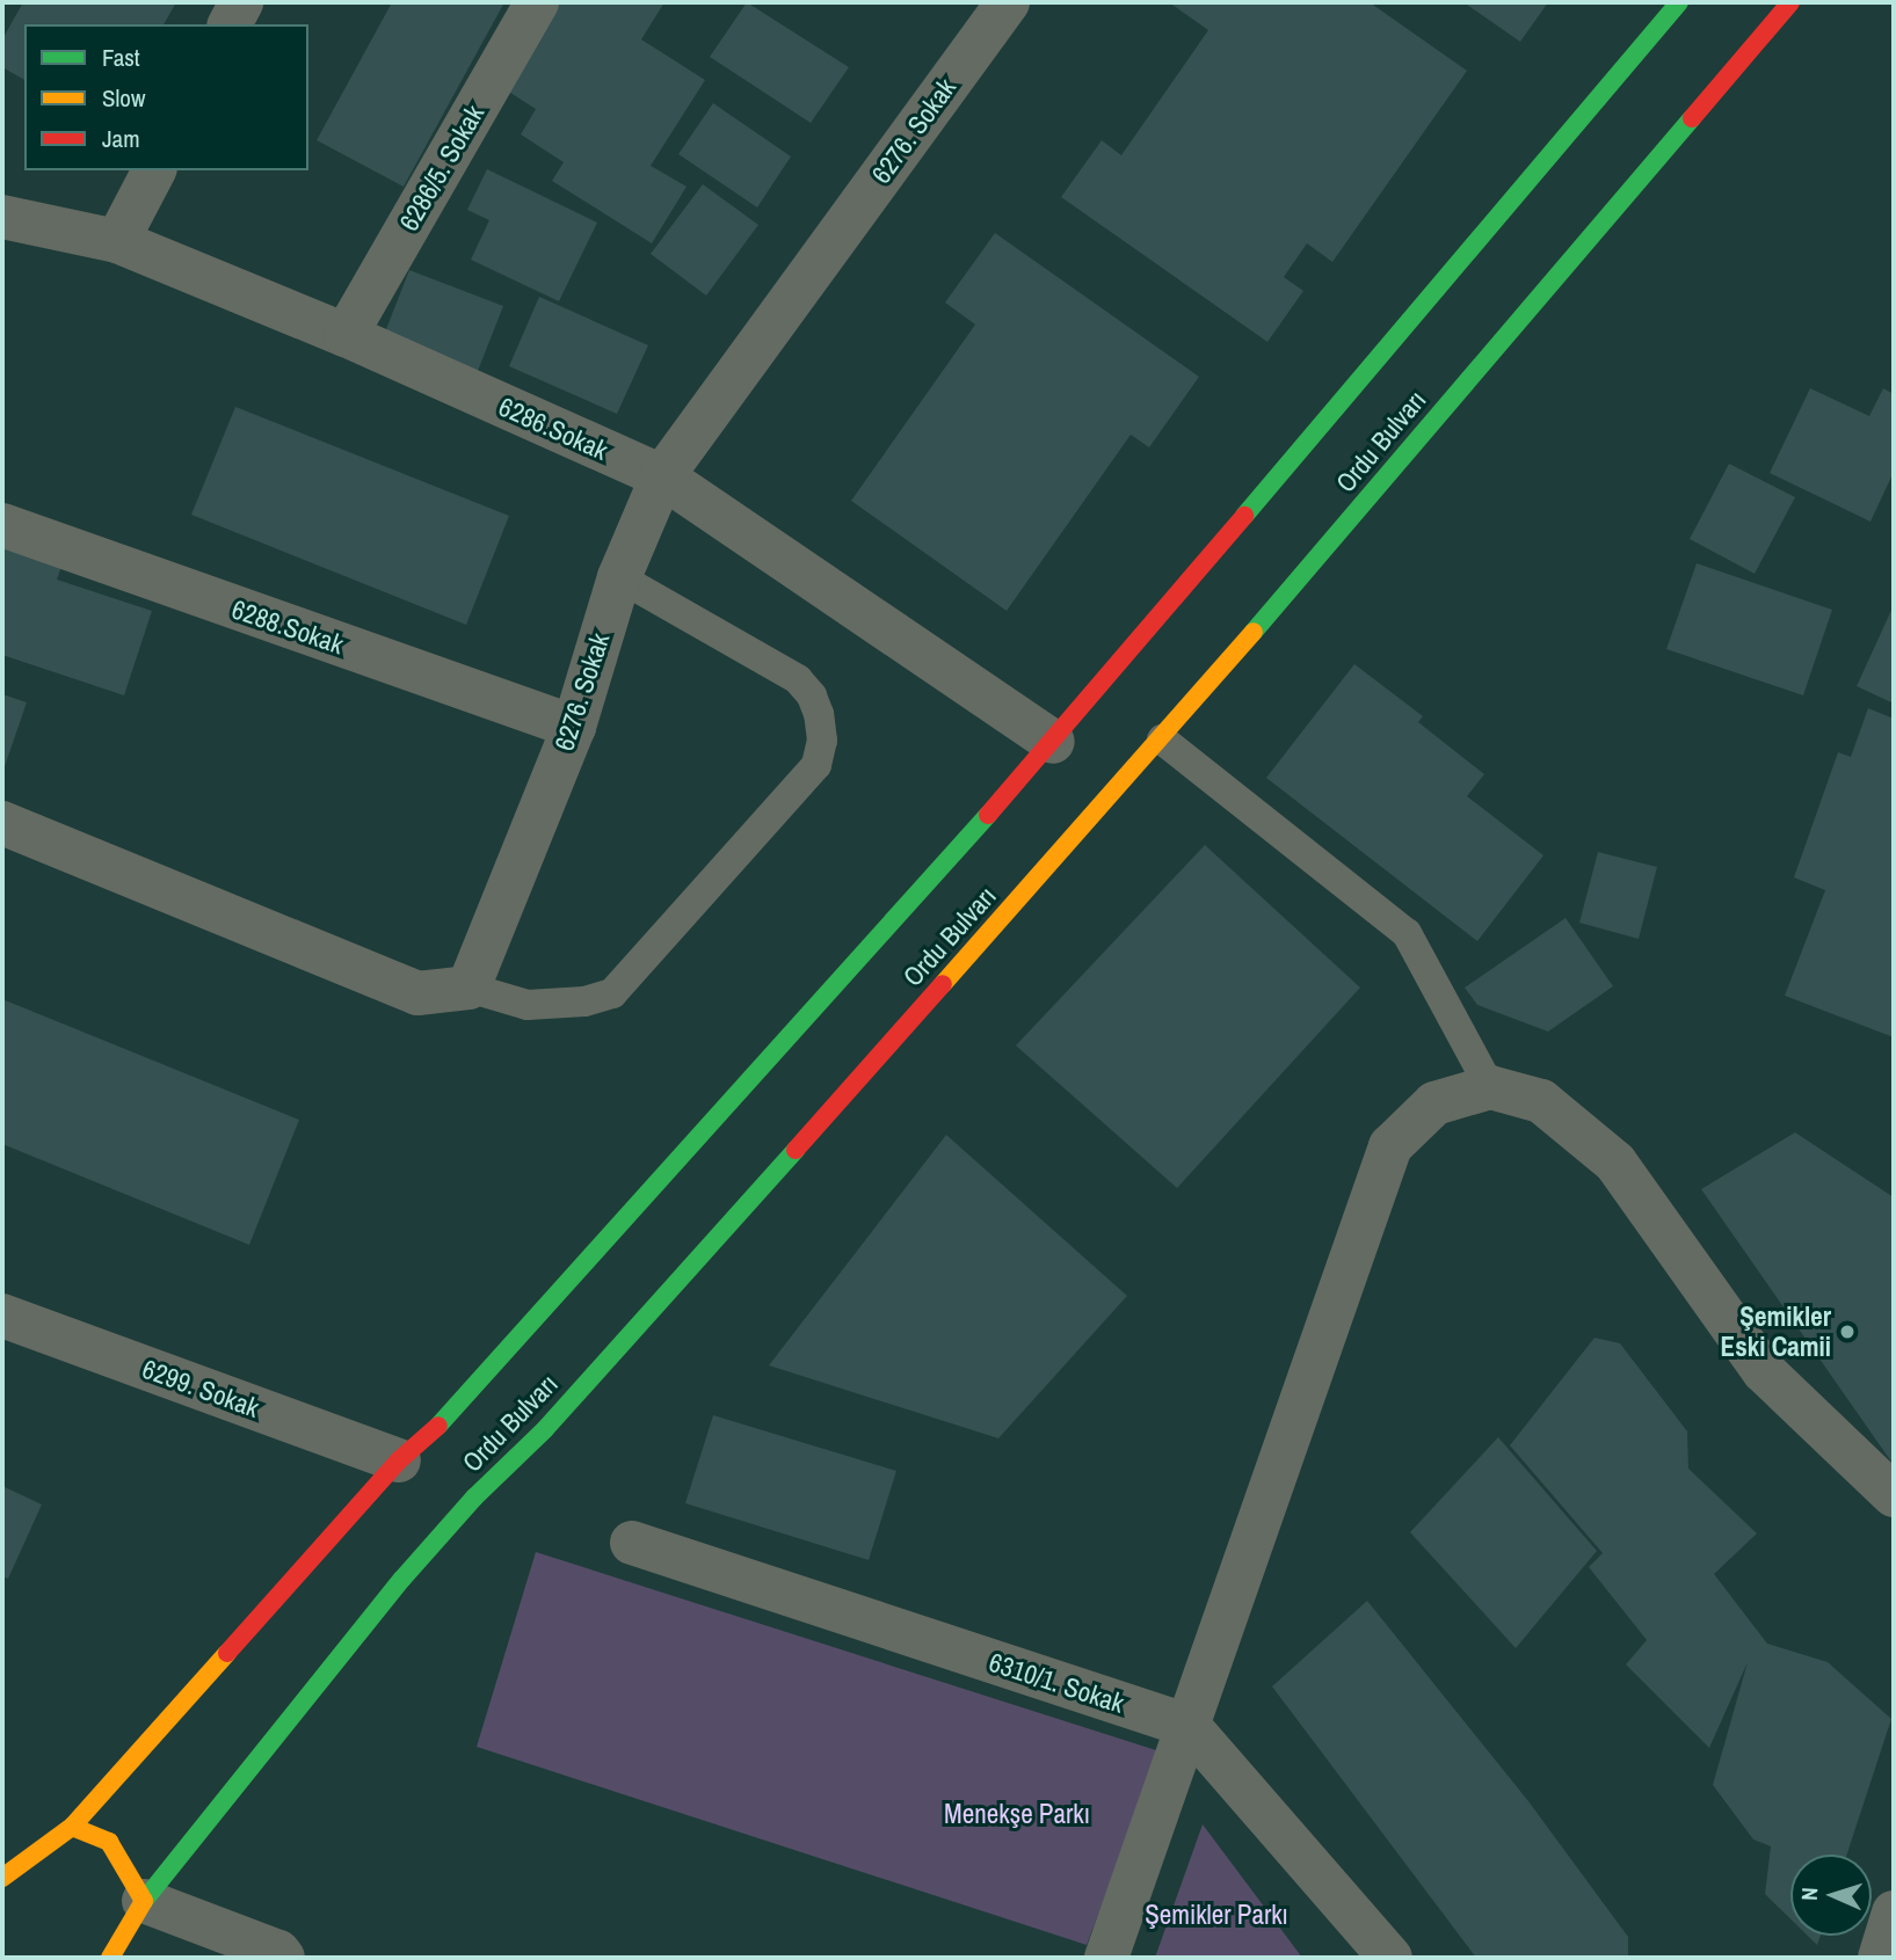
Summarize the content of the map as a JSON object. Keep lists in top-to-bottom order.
{
  "streets": {
    "main road": ["Ordu Bulvarı"],
    "street": [
      "6276. Sokak",
      "6286/5. Sokak",
      "6286.Sokak",
      "6288.Sokak",
      "6299. Sokak",
      "6310/1. Sokak"
    ]
  },
  "crossings": [
    ["6276. Sokak", "6286.Sokak"],
    ["6276. Sokak", "6288.Sokak"],
    ["6286/5. Sokak", "6286.Sokak"],
    ["6286.Sokak", "Ordu Bulvarı"],
    ["Ordu Bulvarı", "6299. Sokak"]
  ],
  "parks": ["Menekşe Parkı", "Şemikler Parkı"],
  "places": ["Şemikler Eski Camii"],
  "legend": ["Fast", "Slow", "Jam"],
  "north": "left"
}
